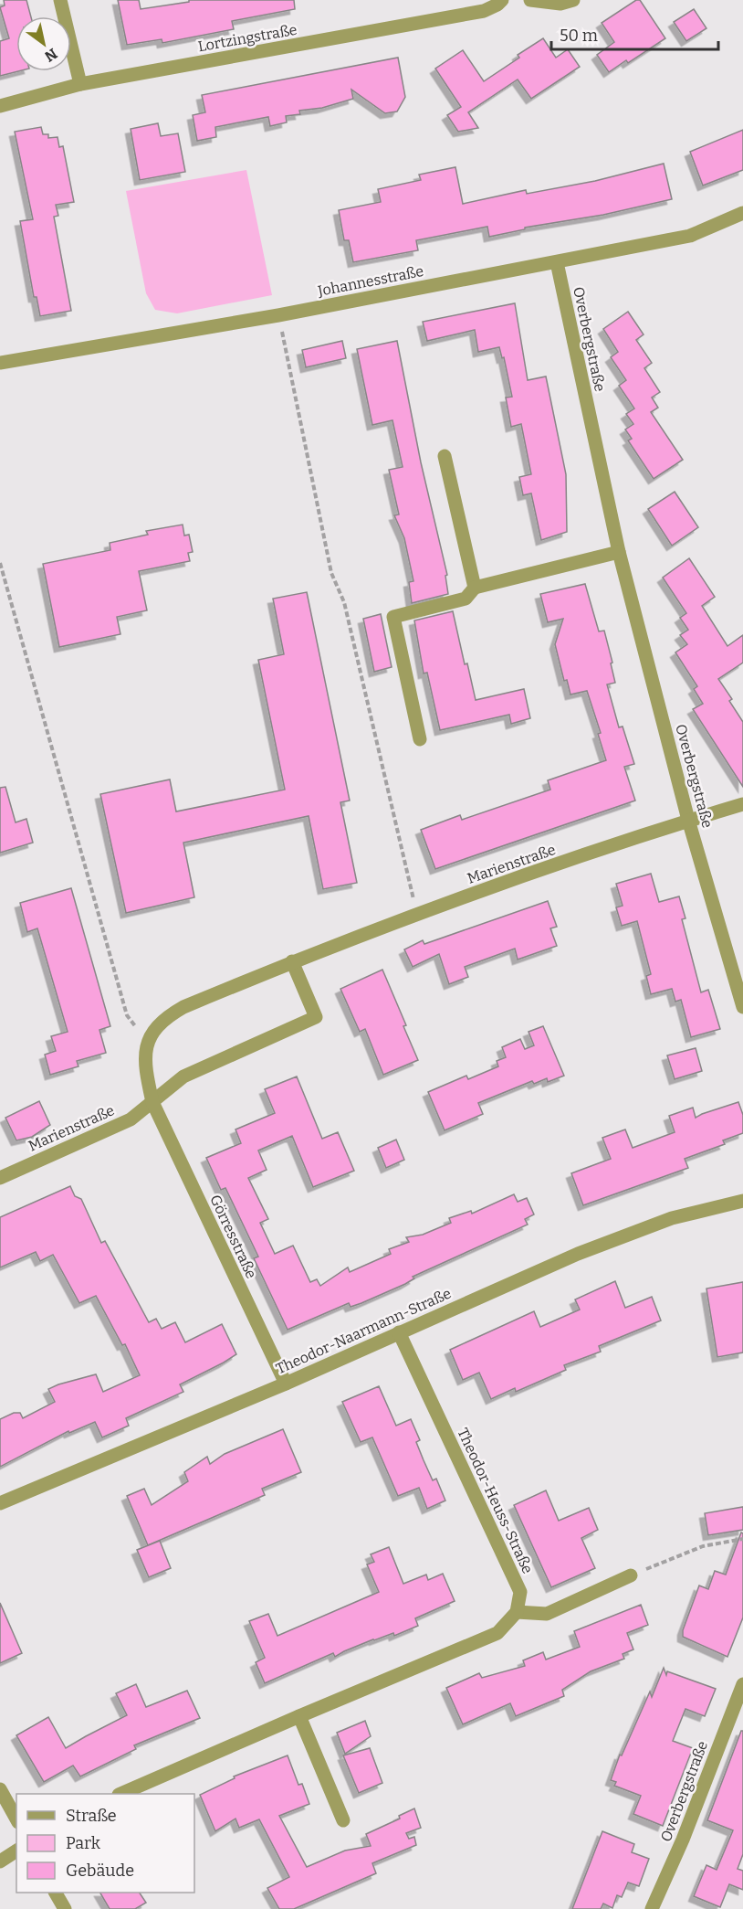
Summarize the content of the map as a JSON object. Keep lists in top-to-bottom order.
{
  "streets": {
    "street": [
      "Lortzingstraße",
      "Johannesstraße",
      "Overbergstraße",
      "Marienstraße",
      "Görresstraße",
      "Theodor-Naarmann-Straße",
      "Theodor-Heuss-Straße"
    ]
  },
  "crossings": [
    ["Johannesstraße", "Overbergstraße"],
    ["Overbergstraße", "Marienstraße"],
    ["Marienstraße", "Görresstraße"],
    ["Görresstraße", "Theodor-Naarmann-Straße"],
    ["Theodor-Naarmann-Straße", "Theodor-Heuss-Straße"]
  ],
  "legend": ["Straße", "Park", "Gebäude"],
  "scale_bar": "50 m",
  "north": "bottom right"
}
